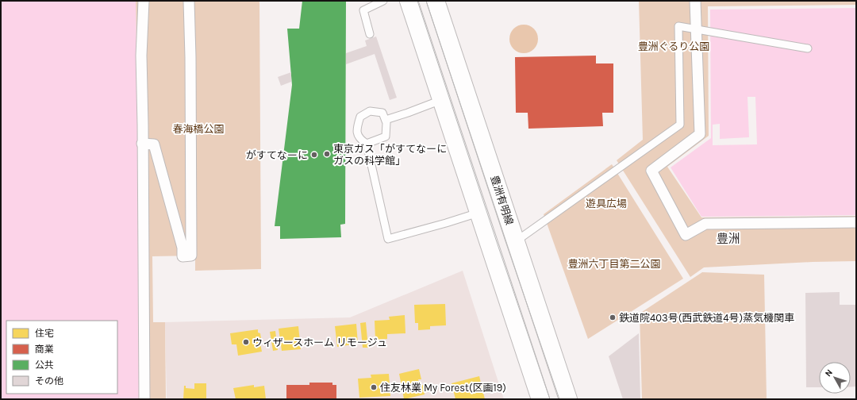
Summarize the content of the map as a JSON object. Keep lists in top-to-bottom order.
{
  "streets": {
    "main road": ["豊洲有明線"]
  },
  "districts": ["豊洲"],
  "parks": [
    "豊洲ぐるり公園",
    "春海橋公園",
    "遊具広場",
    "豊洲六丁目第二公園"
  ],
  "places": [
    "東京ガス「がすてなーに ガスの科学館」",
    "がすてなーに",
    "鉄道院403号(西武鉄道4号)蒸気機関車",
    "ウィザースホーム リモージュ",
    "住友林業 My Forest(区画19)"
  ],
  "legend": [
    "住宅",
    "商業",
    "公共",
    "その他"
  ],
  "north": "top left"
}
